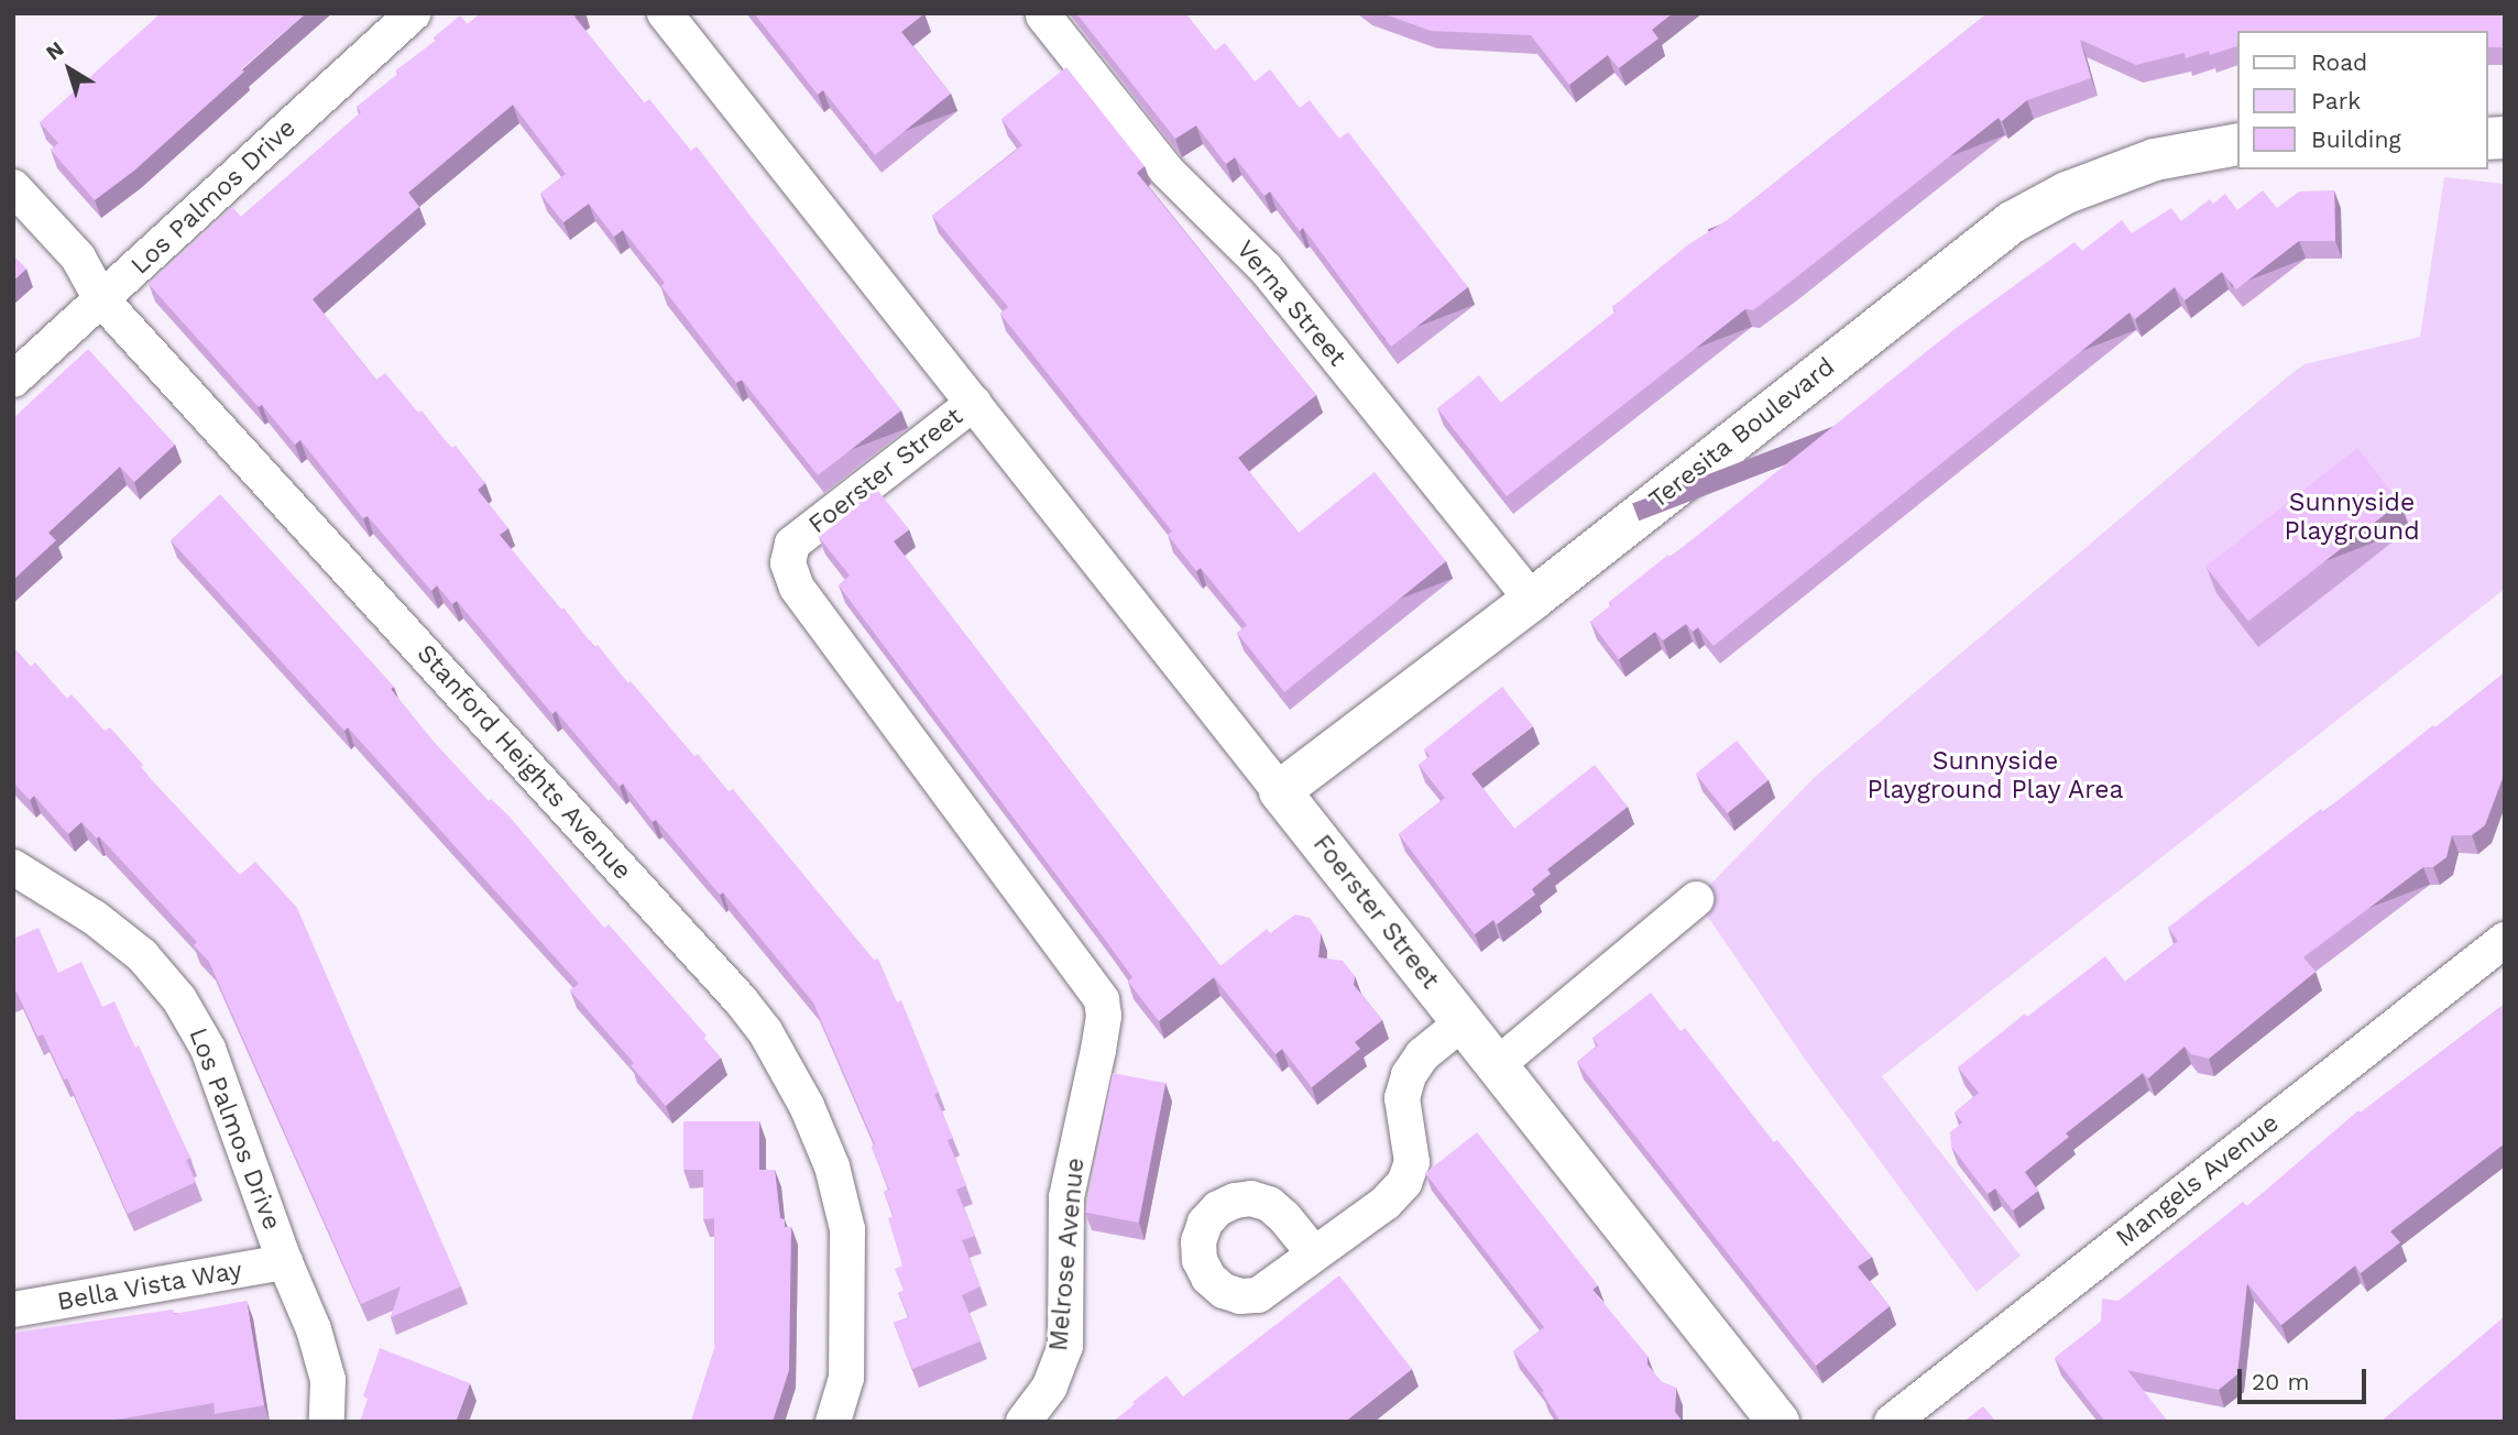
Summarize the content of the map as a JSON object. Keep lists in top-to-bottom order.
{
  "streets": {
    "street": [
      "Los Palmos Drive",
      "Verna Street",
      "Teresita Boulevard",
      "Foerster Street",
      "Stanford Heights Avenue",
      "Mangels Avenue",
      "Melrose Avenue",
      "Bella Vista Way"
    ]
  },
  "crossings": [
    ["Los Palmos Drive", "Stanford Heights Avenue"],
    ["Los Palmos Drive", "Bella Vista Way"],
    ["Verna Street", "Teresita Boulevard"],
    ["Teresita Boulevard", "Foerster Street"],
    ["Foerster Street", "Melrose Avenue"]
  ],
  "parks": ["Sunnyside Playground", "Sunnyside Playground Play Area"],
  "legend": ["Road", "Park", "Building"],
  "scale_bar": "20 m",
  "north": "top left"
}
